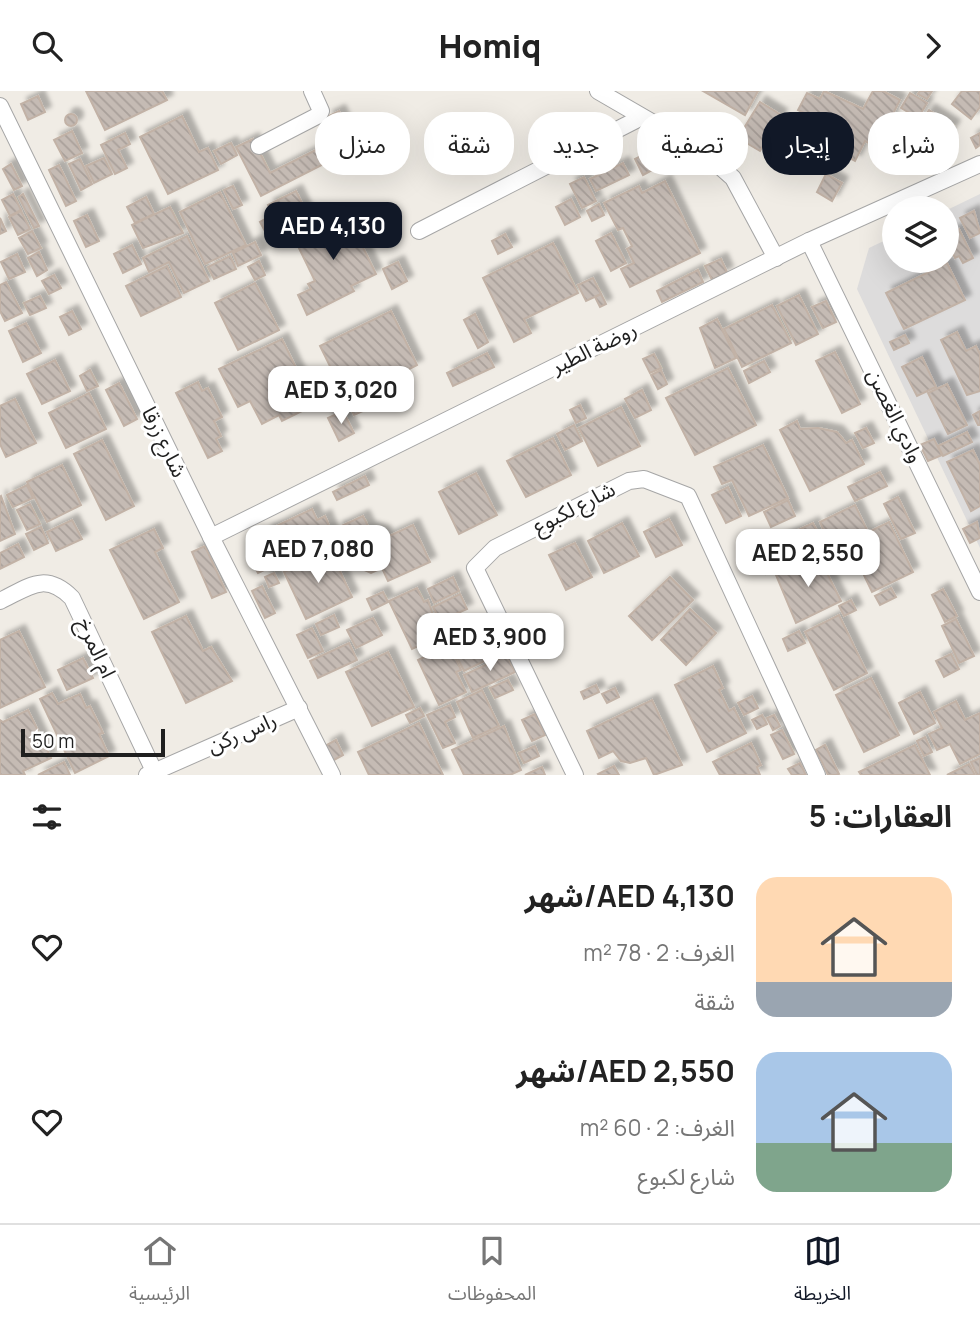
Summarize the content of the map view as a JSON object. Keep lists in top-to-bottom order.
{
  "streets": {
    "street": [
      "روضة الطير",
      "وادي الغصن",
      "شارع زرقا",
      "شارع لكبوع",
      "ام المرخ",
      "راس ركن"
    ]
  },
  "crossings": [
    ["روضة الطير", "وادي الغصن"],
    ["روضة الطير", "شارع زرقا"],
    ["شارع زرقا", "راس ركن"],
    ["ام المرخ", "راس ركن"]
  ],
  "scale_bar": "50 m",
  "page": {
    "header": "Homiq",
    "chip": [
      "شراء",
      "إيجار",
      "تصفية",
      "جديد",
      "شقة",
      "منزل"
    ],
    "price": [
      "AED 4,130",
      "AED 3,020",
      "AED 7,080",
      "AED 2,550",
      "AED 3,900"
    ],
    "scale": "50 m",
    "heading": "العقارات: 5",
    "list": [
      {
        "name": "AED 4,130/شهر",
        "note": "الغرف: 2 · 78 m² · شقة"
      },
      {
        "name": "AED 2,550/شهر",
        "note": "الغرف: 2 · 60 m² · شارع لكبوع"
      }
    ],
    "tabs": ["الخريطة", "المحفوظات", "الرئيسية"]
  }
}
